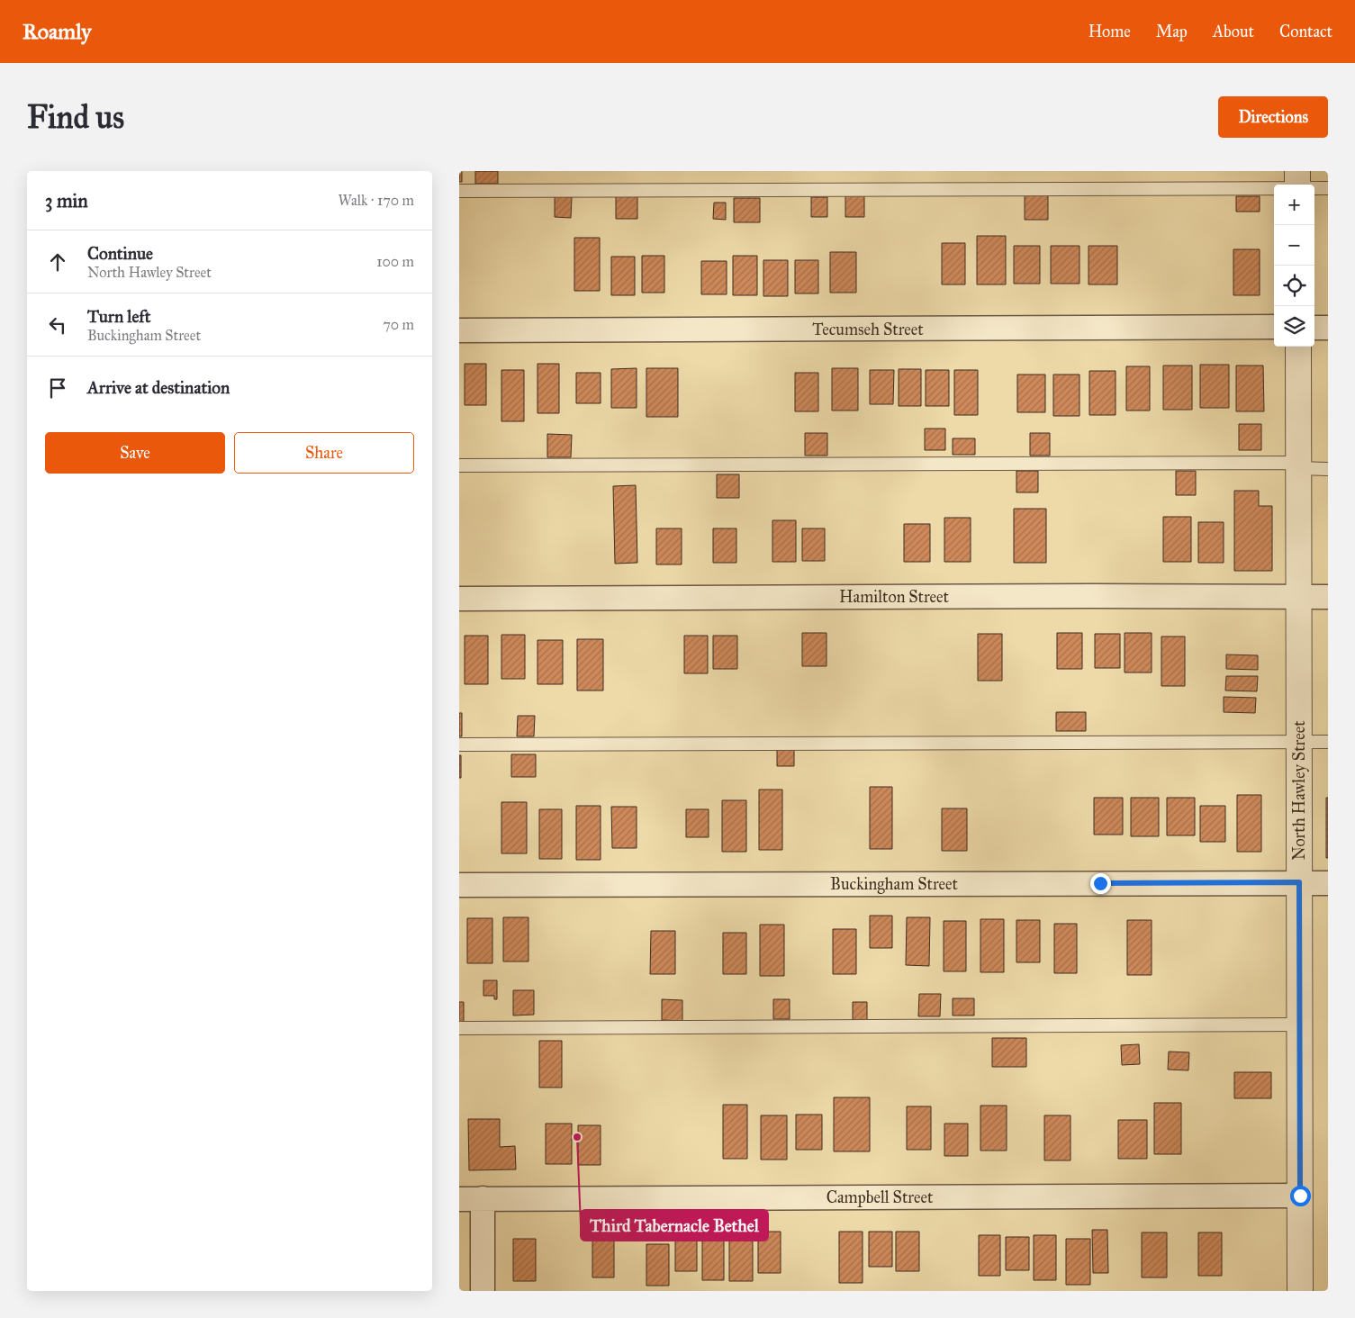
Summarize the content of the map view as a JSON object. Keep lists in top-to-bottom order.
{
  "streets": {
    "street": [
      "Tecumseh Street",
      "Hamilton Street",
      "North Hawley Street",
      "Buckingham Street",
      "Campbell Street"
    ]
  },
  "crossings": [
    ["Hamilton Street", "North Hawley Street"],
    ["North Hawley Street", "Buckingham Street"],
    ["North Hawley Street", "Campbell Street"]
  ],
  "places": ["Third Tabernacle Bethel"],
  "page": {
    "header": "Roamly",
    "nav": [
      "Home",
      "Map",
      "About",
      "Contact"
    ],
    "buttons": [
      "Directions",
      ["Save", "Share"]
    ],
    "title": "Find us",
    "heading": ["3 min", "Walk · 170 m"],
    "map_buttons": ["+", "−"],
    "list": [
      ["Continue", "North Hawley Street", "100 m"],
      ["Turn left", "Buckingham Street", "70 m"],
      "Arrive at destination"
    ]
  }
}
